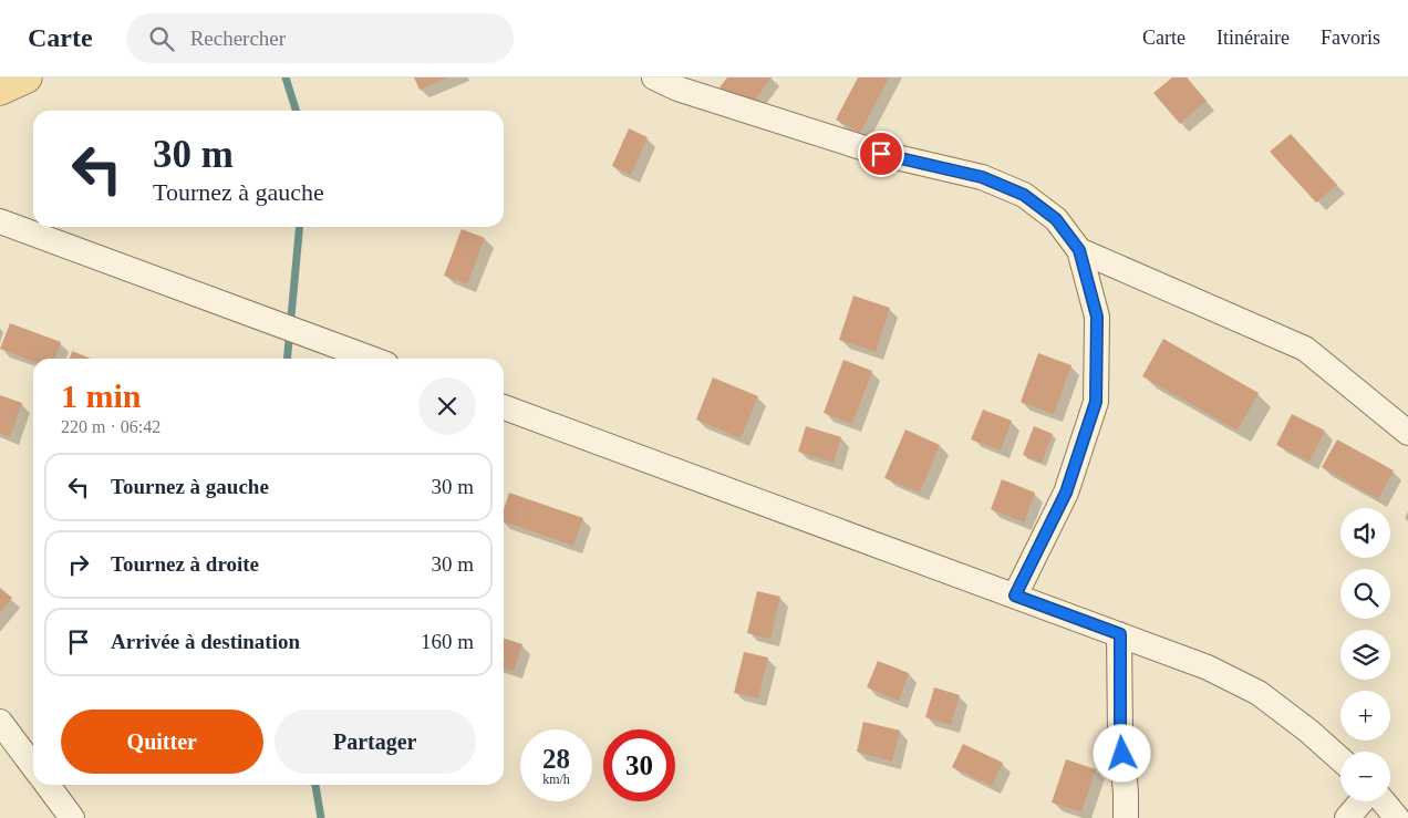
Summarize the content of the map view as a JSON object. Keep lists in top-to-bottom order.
{
  "page": {
    "header": "Carte",
    "search": "Rechercher",
    "nav": ["Carte", "Itinéraire", "Favoris"],
    "turn": ["30 m", "Tournez à gauche"],
    "heading": ["1 min", "220 m · 06:42"],
    "list": [
      {
        "name": "Tournez à gauche",
        "value": "30 m"
      },
      {
        "name": "Tournez à droite",
        "value": "30 m"
      },
      {
        "name": "Arrivée à destination",
        "value": "160 m"
      }
    ],
    "map_buttons": ["+", "−"],
    "buttons": ["Quitter", "Partager"],
    "speed": "28 km/h",
    "limit": "30"
  }
}
